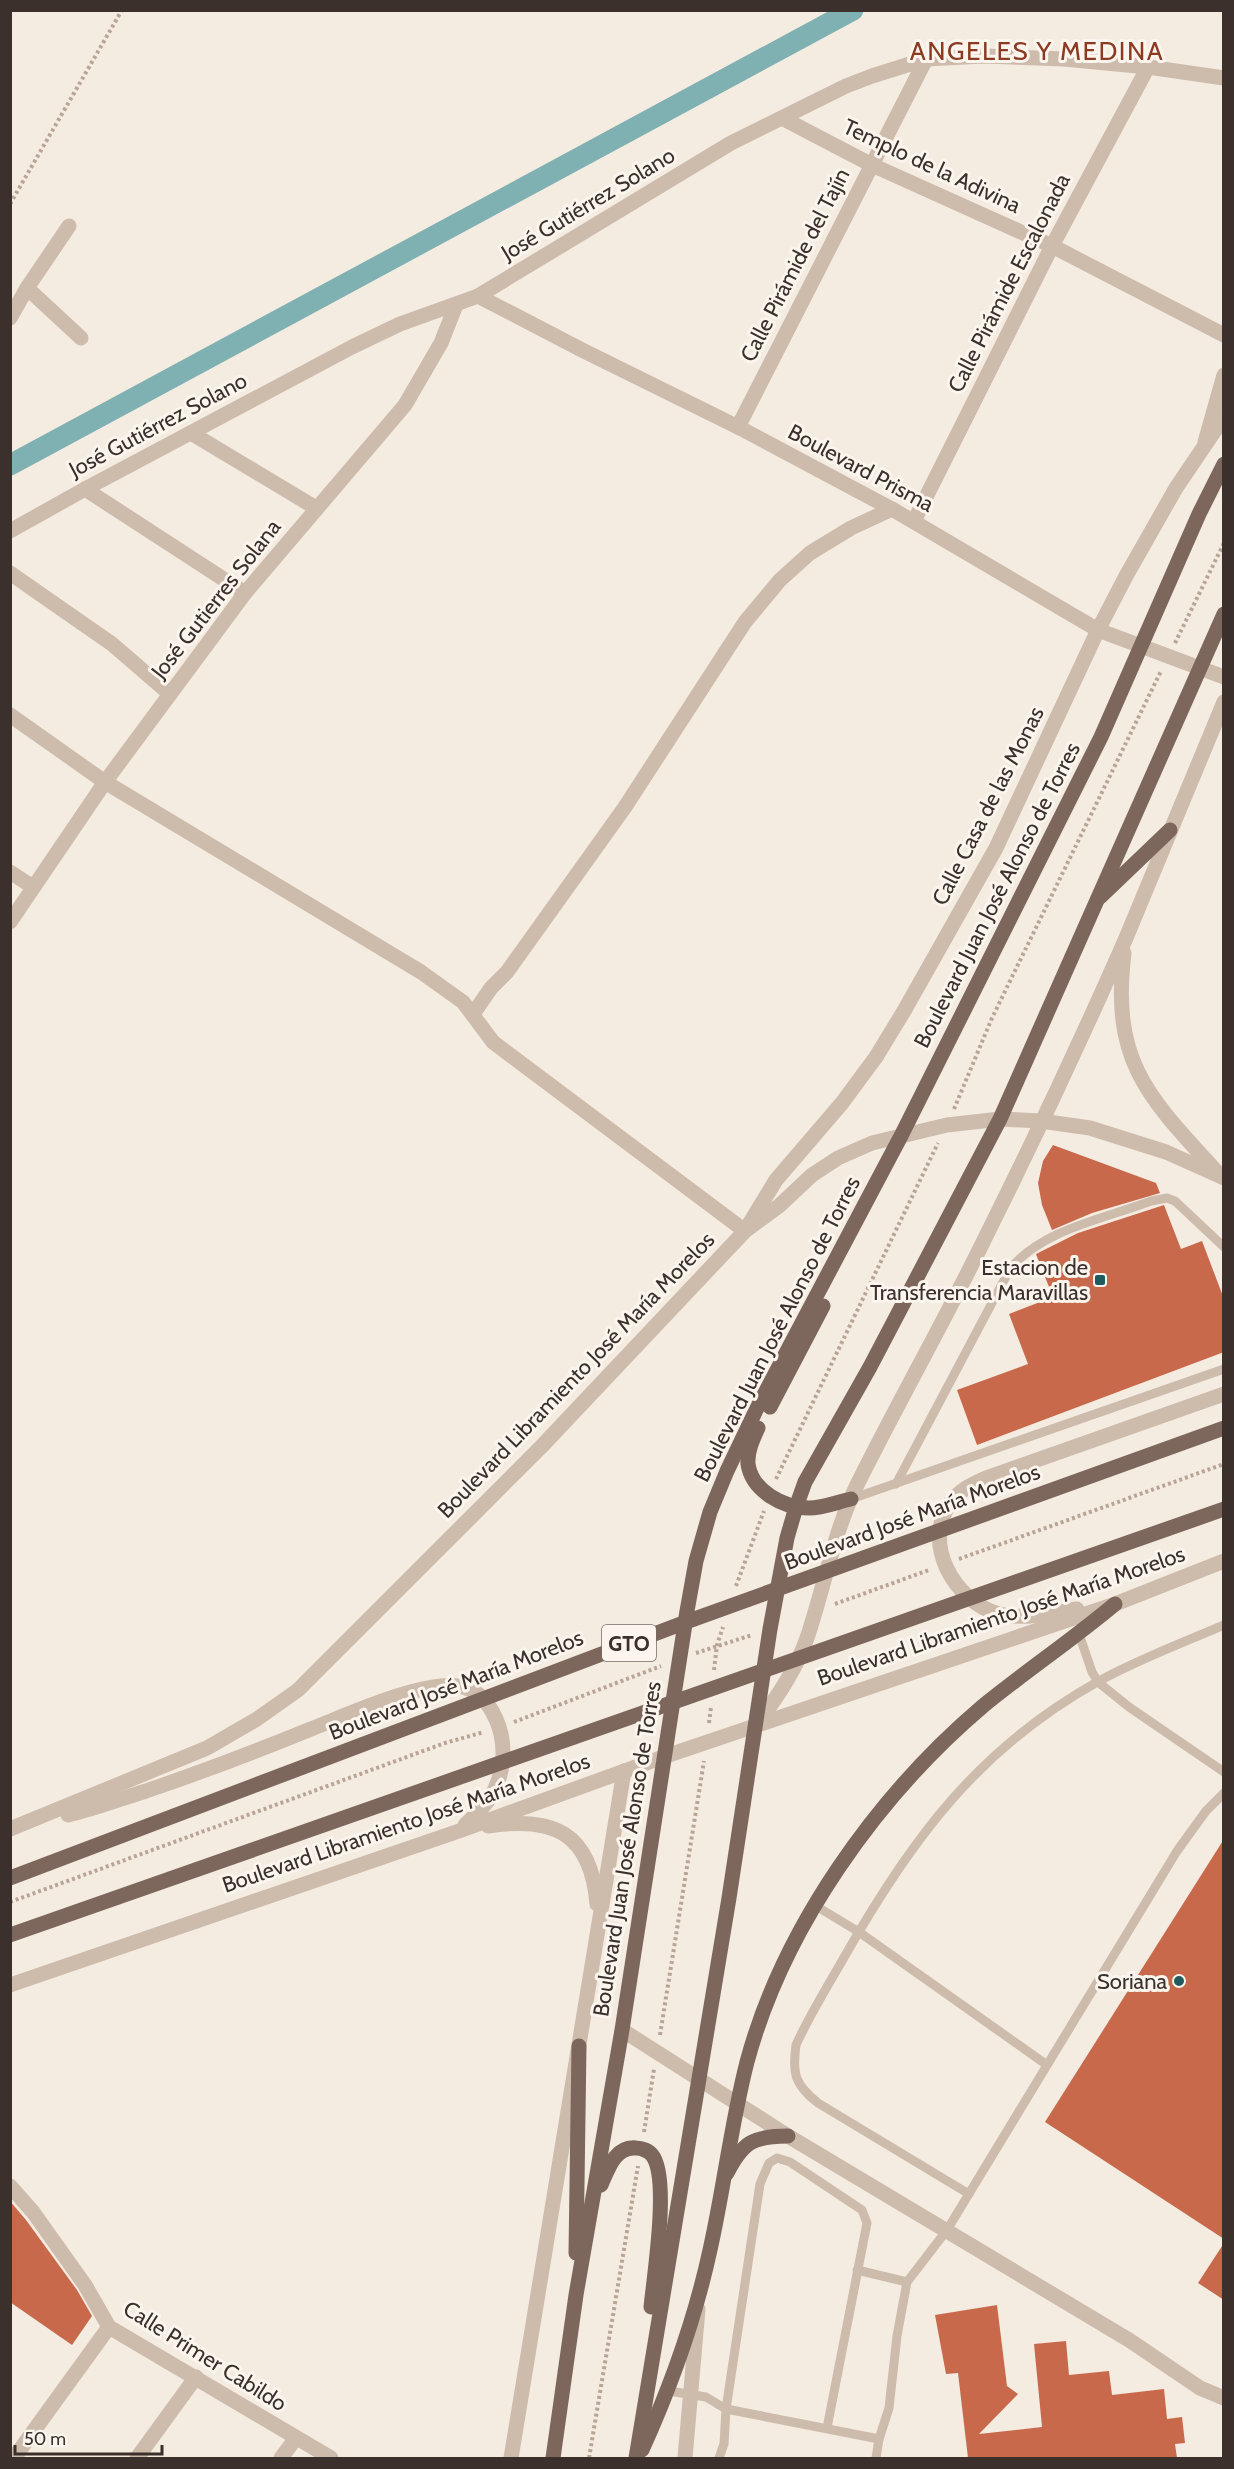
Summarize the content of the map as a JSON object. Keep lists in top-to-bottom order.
{
  "streets": {
    "main road": ["Boulevard Juan José Alonso de Torres", "Boulevard José María Morelos", "GTO"],
    "street": [
      "Templo de la Adivina",
      "José Gutiérrez Solano",
      "Calle Pirámide del Tajín",
      "Calle Pirámide Escalonada",
      "Boulevard Prisma",
      "José Gutierres Solana",
      "Calle Casa de las Monas",
      "Boulevard Libramiento José María Morelos",
      "Calle Primer Cabildo"
    ]
  },
  "crossings": [
    ["Templo de la Adivina", "José Gutiérrez Solano"],
    ["Templo de la Adivina", "Calle Pirámide del Tajín"],
    ["Templo de la Adivina", "Calle Pirámide Escalonada"],
    ["José Gutiérrez Solano", "Calle Pirámide del Tajín"],
    ["José Gutiérrez Solano", "Calle Pirámide Escalonada"],
    ["José Gutiérrez Solano", "Boulevard Prisma"],
    ["José Gutiérrez Solano", "José Gutierres Solana"],
    ["Calle Pirámide del Tajín", "Boulevard Prisma"],
    ["Calle Pirámide Escalonada", "Boulevard Prisma"],
    ["Boulevard Prisma", "Calle Casa de las Monas"],
    ["Boulevard Prisma", "Boulevard Juan José Alonso de Torres"],
    ["Calle Casa de las Monas", "Boulevard Libramiento José María Morelos"],
    ["Boulevard Juan José Alonso de Torres", "Boulevard Libramiento José María Morelos"]
  ],
  "districts": ["ANGELES Y MEDINA"],
  "places": {
    "transit": ["Estacion de Transferencia Maravillas"],
    "other": ["Soriana"]
  },
  "scale_bar": "50 m"
}
